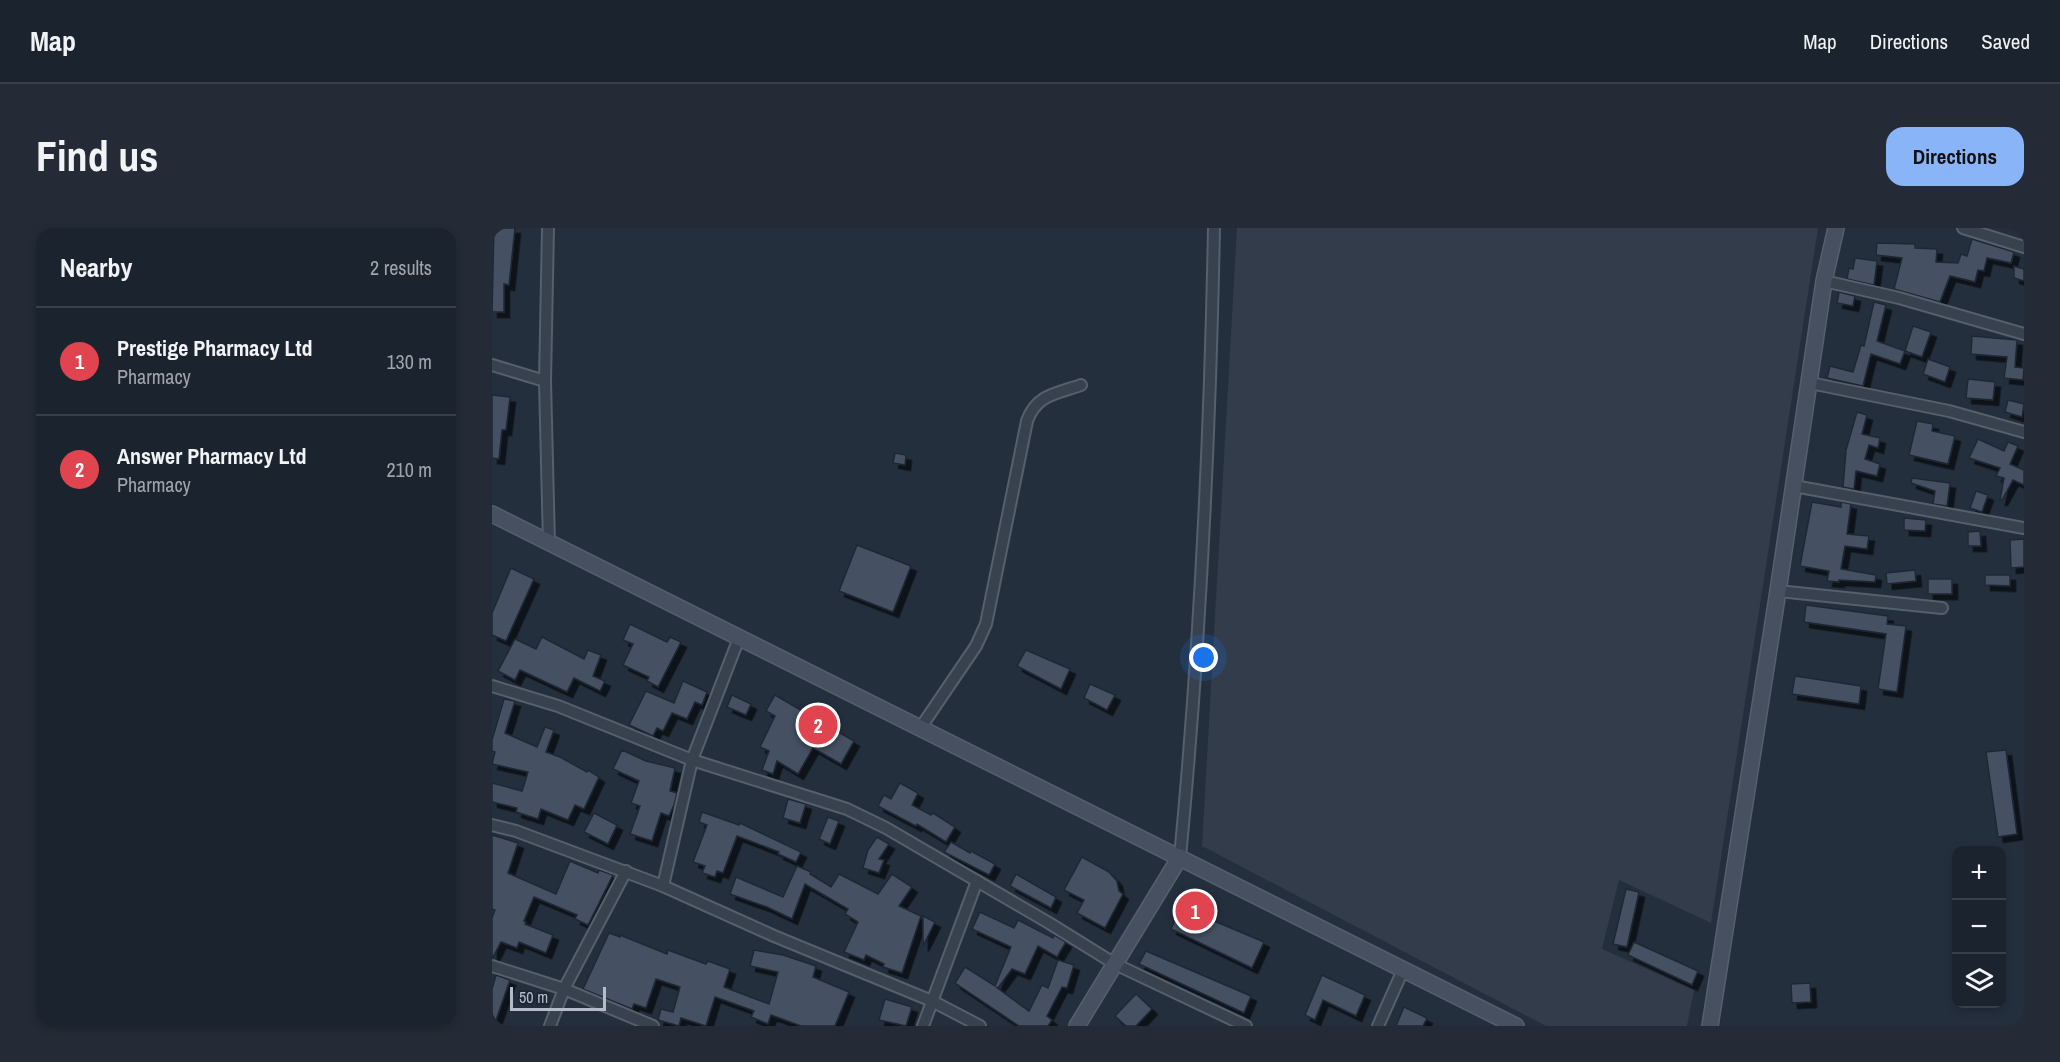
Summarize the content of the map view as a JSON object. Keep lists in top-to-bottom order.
{
  "scale_bar": "50 m",
  "page": {
    "header": "Map",
    "nav": ["Map", "Directions", "Saved"],
    "buttons": "Directions",
    "title": "Find us",
    "heading": ["Nearby", "2 results"],
    "list": [
      {
        "mark": "1",
        "name": "Prestige Pharmacy Ltd",
        "note": "Pharmacy",
        "value": "130 m"
      },
      {
        "mark": "2",
        "name": "Answer Pharmacy Ltd",
        "note": "Pharmacy",
        "value": "210 m"
      }
    ],
    "pins": ["2", "1"],
    "map_buttons": ["+", "−"],
    "scale": "50 m"
  }
}
